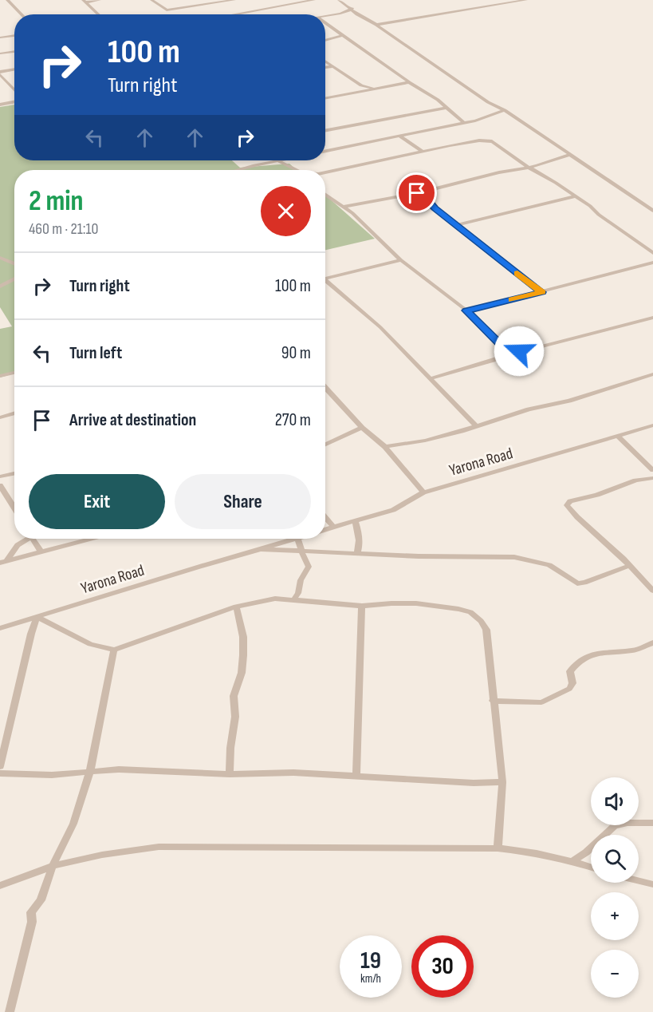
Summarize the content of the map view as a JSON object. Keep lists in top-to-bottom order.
{
  "streets": {
    "street": ["Yarona Road"]
  },
  "page": {
    "turn": ["100 m", "Turn right"],
    "heading": ["2 min", "460 m · 21:10"],
    "list": [
      {
        "name": "Turn right",
        "value": "100 m"
      },
      {
        "name": "Turn left",
        "value": "90 m"
      },
      {
        "name": "Arrive at destination",
        "value": "270 m"
      }
    ],
    "buttons": ["Exit", "Share"],
    "map_buttons": ["+", "−"],
    "speed": "19 km/h",
    "limit": "30"
  }
}
